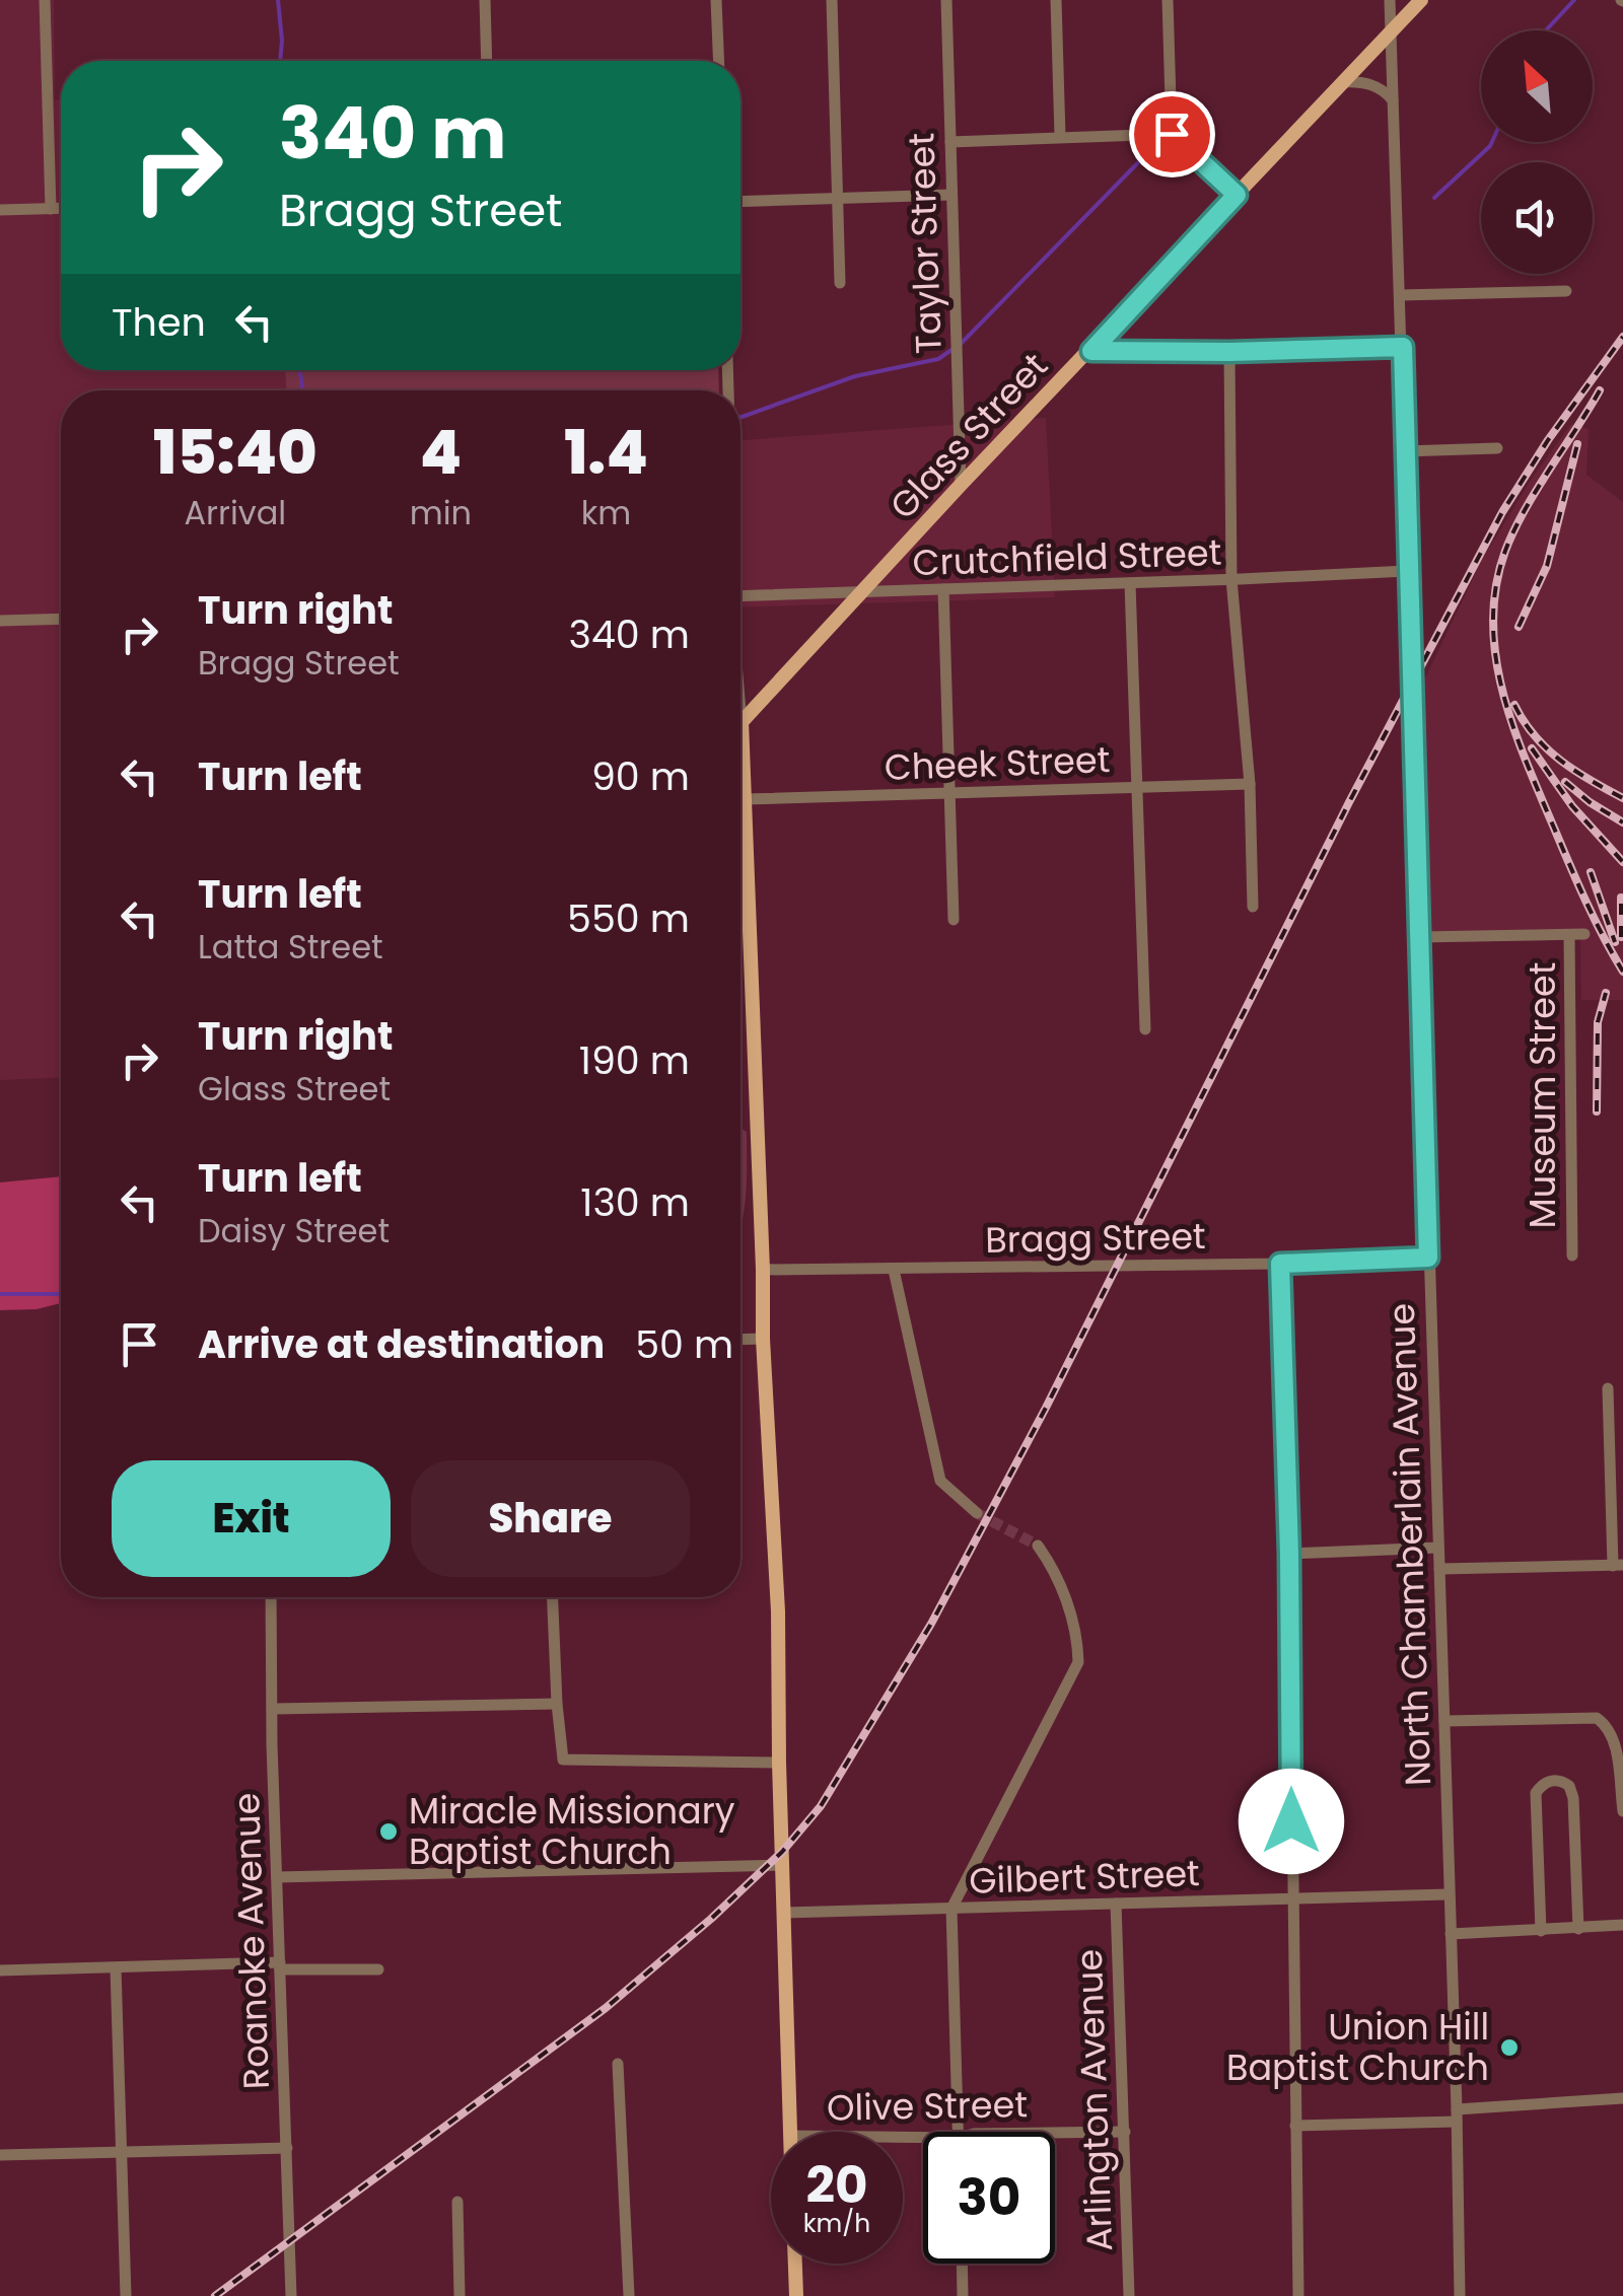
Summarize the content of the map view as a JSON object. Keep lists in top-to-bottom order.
{
  "streets": {
    "main road": ["Glass Street"],
    "street": [
      "Taylor Street",
      "Crutchfield Street",
      "Cheek Street",
      "Museum Street",
      "Bragg Street",
      "North Chamberlain Avenue",
      "Gilbert Street",
      "Roanoke Avenue",
      "Arlington Avenue",
      "Olive Street"
    ]
  },
  "crossings": [
    ["Taylor Street", "Glass Street"],
    ["Glass Street", "Crutchfield Street"],
    ["Glass Street", "North Chamberlain Avenue"],
    ["Crutchfield Street", "North Chamberlain Avenue"],
    ["Bragg Street", "North Chamberlain Avenue"],
    ["North Chamberlain Avenue", "Gilbert Street"],
    ["Gilbert Street", "Arlington Avenue"],
    ["Arlington Avenue", "Olive Street"]
  ],
  "places": ["Miracle Missionary Baptist Church", "Union Hill Baptist Church"],
  "north": "top left",
  "page": {
    "turn": ["340 m", "Bragg Street"],
    "then": "Then",
    "eta": [
      "15:40",
      "Arrival",
      "4",
      "min",
      "1.4",
      "km"
    ],
    "list": [
      {
        "name": "Turn right",
        "note": "Bragg Street",
        "value": "340 m"
      },
      {
        "name": "Turn left",
        "value": "90 m"
      },
      {
        "name": "Turn left",
        "note": "Latta Street",
        "value": "550 m"
      },
      {
        "name": "Turn right",
        "note": "Glass Street",
        "value": "190 m"
      },
      {
        "name": "Turn left",
        "note": "Daisy Street",
        "value": "130 m"
      },
      {
        "name": "Arrive at destination",
        "value": "50 m"
      }
    ],
    "buttons": ["Exit", "Share"],
    "speed": "20 km/h",
    "limit": "30"
  }
}
